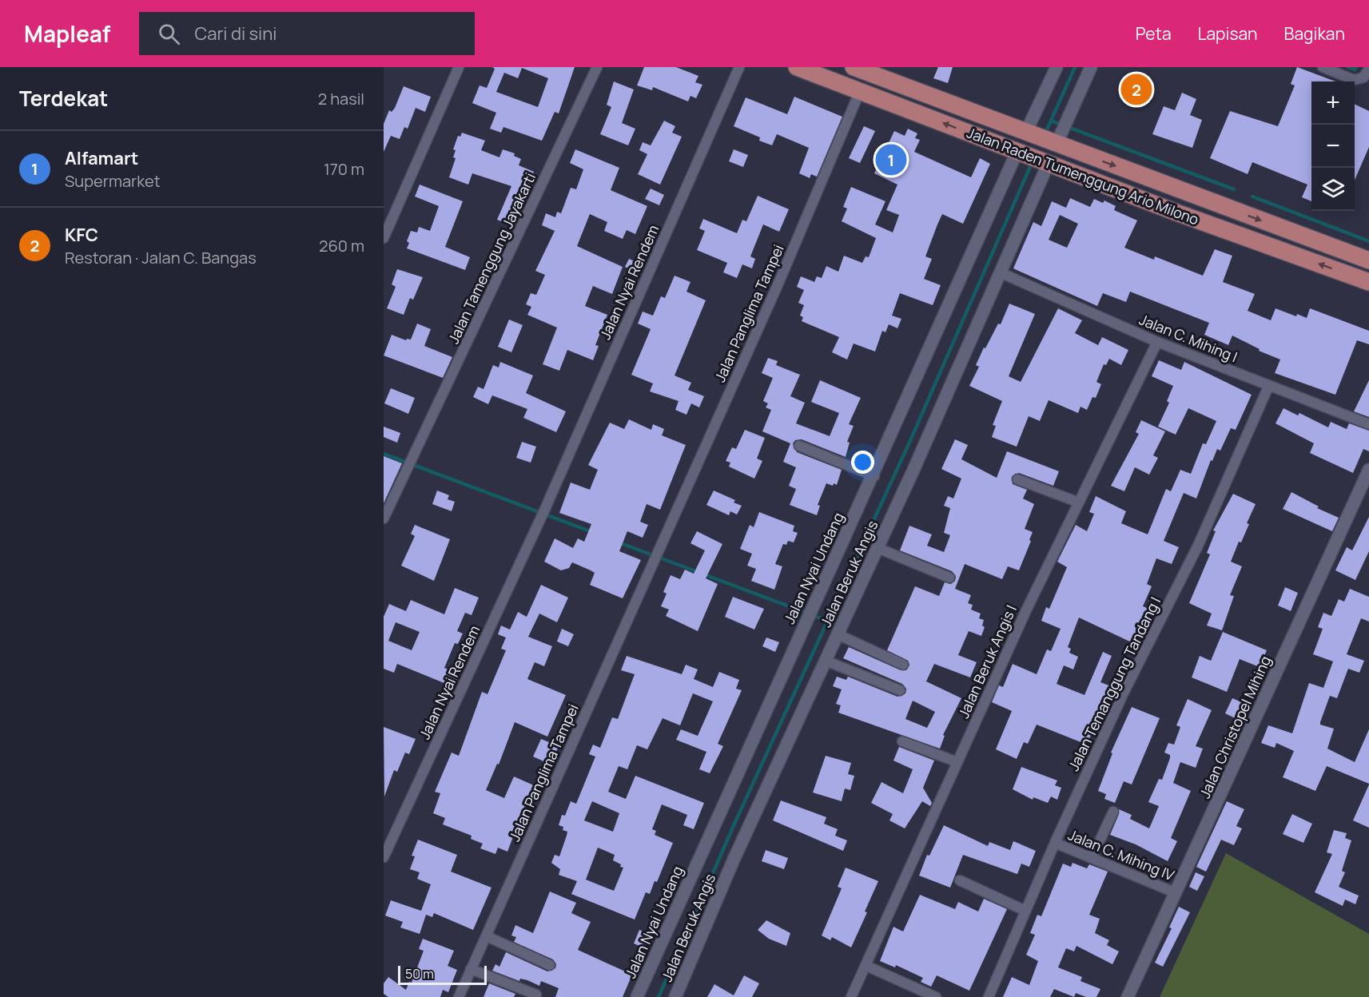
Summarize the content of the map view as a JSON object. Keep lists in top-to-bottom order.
{
  "streets": {
    "highway": ["Jalan Raden Tumenggung Ario Milono"],
    "street": [
      "Jalan Tamenggung Jayakarti",
      "Jalan Nyai Rendem",
      "Jalan Panglima Tampei",
      "Jalan C. Mihing I",
      "Jalan Nyai Undang",
      "Jalan Beruk Angis",
      "Jalan Beruk Angis I",
      "Jalan Temanggung Tandang I",
      "Jalan Christopel Mihing",
      "Jalan C. Mihing IV"
    ]
  },
  "crossings": [
    ["Jalan Raden Tumenggung Ario Milono", "Jalan Panglima Tampei"],
    ["Jalan Raden Tumenggung Ario Milono", "Jalan Nyai Undang"],
    ["Jalan Raden Tumenggung Ario Milono", "Jalan Beruk Angis"],
    ["Jalan C. Mihing I", "Jalan Beruk Angis"],
    ["Jalan C. Mihing I", "Jalan Beruk Angis I"],
    ["Jalan C. Mihing I", "Jalan Temanggung Tandang I"],
    ["Jalan Temanggung Tandang I", "Jalan C. Mihing IV"],
    ["Jalan Christopel Mihing", "Jalan C. Mihing IV"]
  ],
  "scale_bar": "50 m",
  "page": {
    "header": "Mapleaf",
    "search": "Cari di sini",
    "nav": ["Peta", "Lapisan", "Bagikan"],
    "heading": ["Terdekat", "2 hasil"],
    "pins": ["2", "1"],
    "map_buttons": ["+", "−"],
    "list": [
      {
        "mark": "1",
        "name": "Alfamart",
        "note": "Supermarket",
        "value": "170 m"
      },
      {
        "mark": "2",
        "name": "KFC",
        "note": "Restoran · Jalan C. Bangas",
        "value": "260 m"
      }
    ],
    "scale": "50 m"
  }
}
